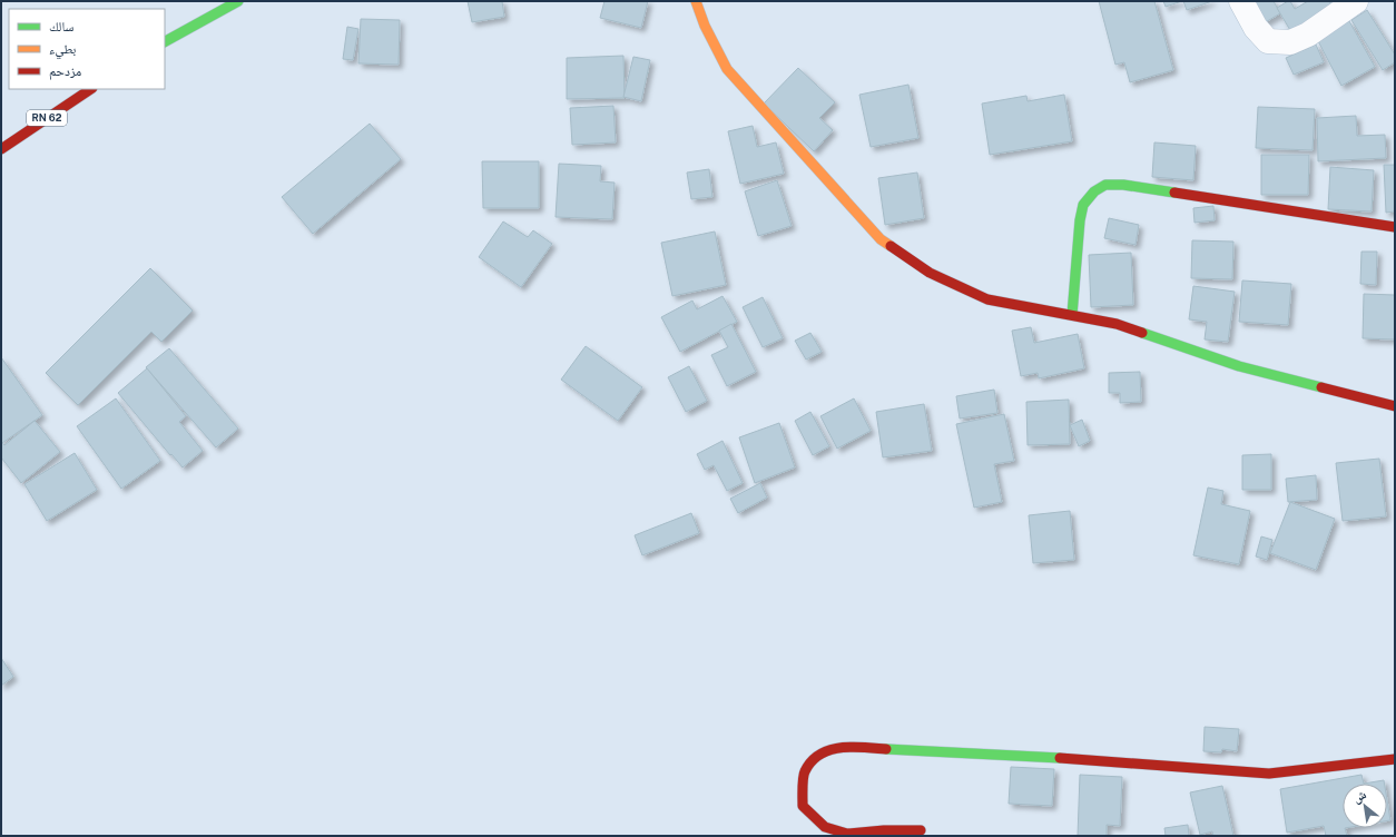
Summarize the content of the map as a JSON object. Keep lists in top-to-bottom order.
{
  "streets": {
    "street": ["RN 62"]
  },
  "legend": ["سالك", "بطيء", "مزدحم"],
  "north": "top left"
}
